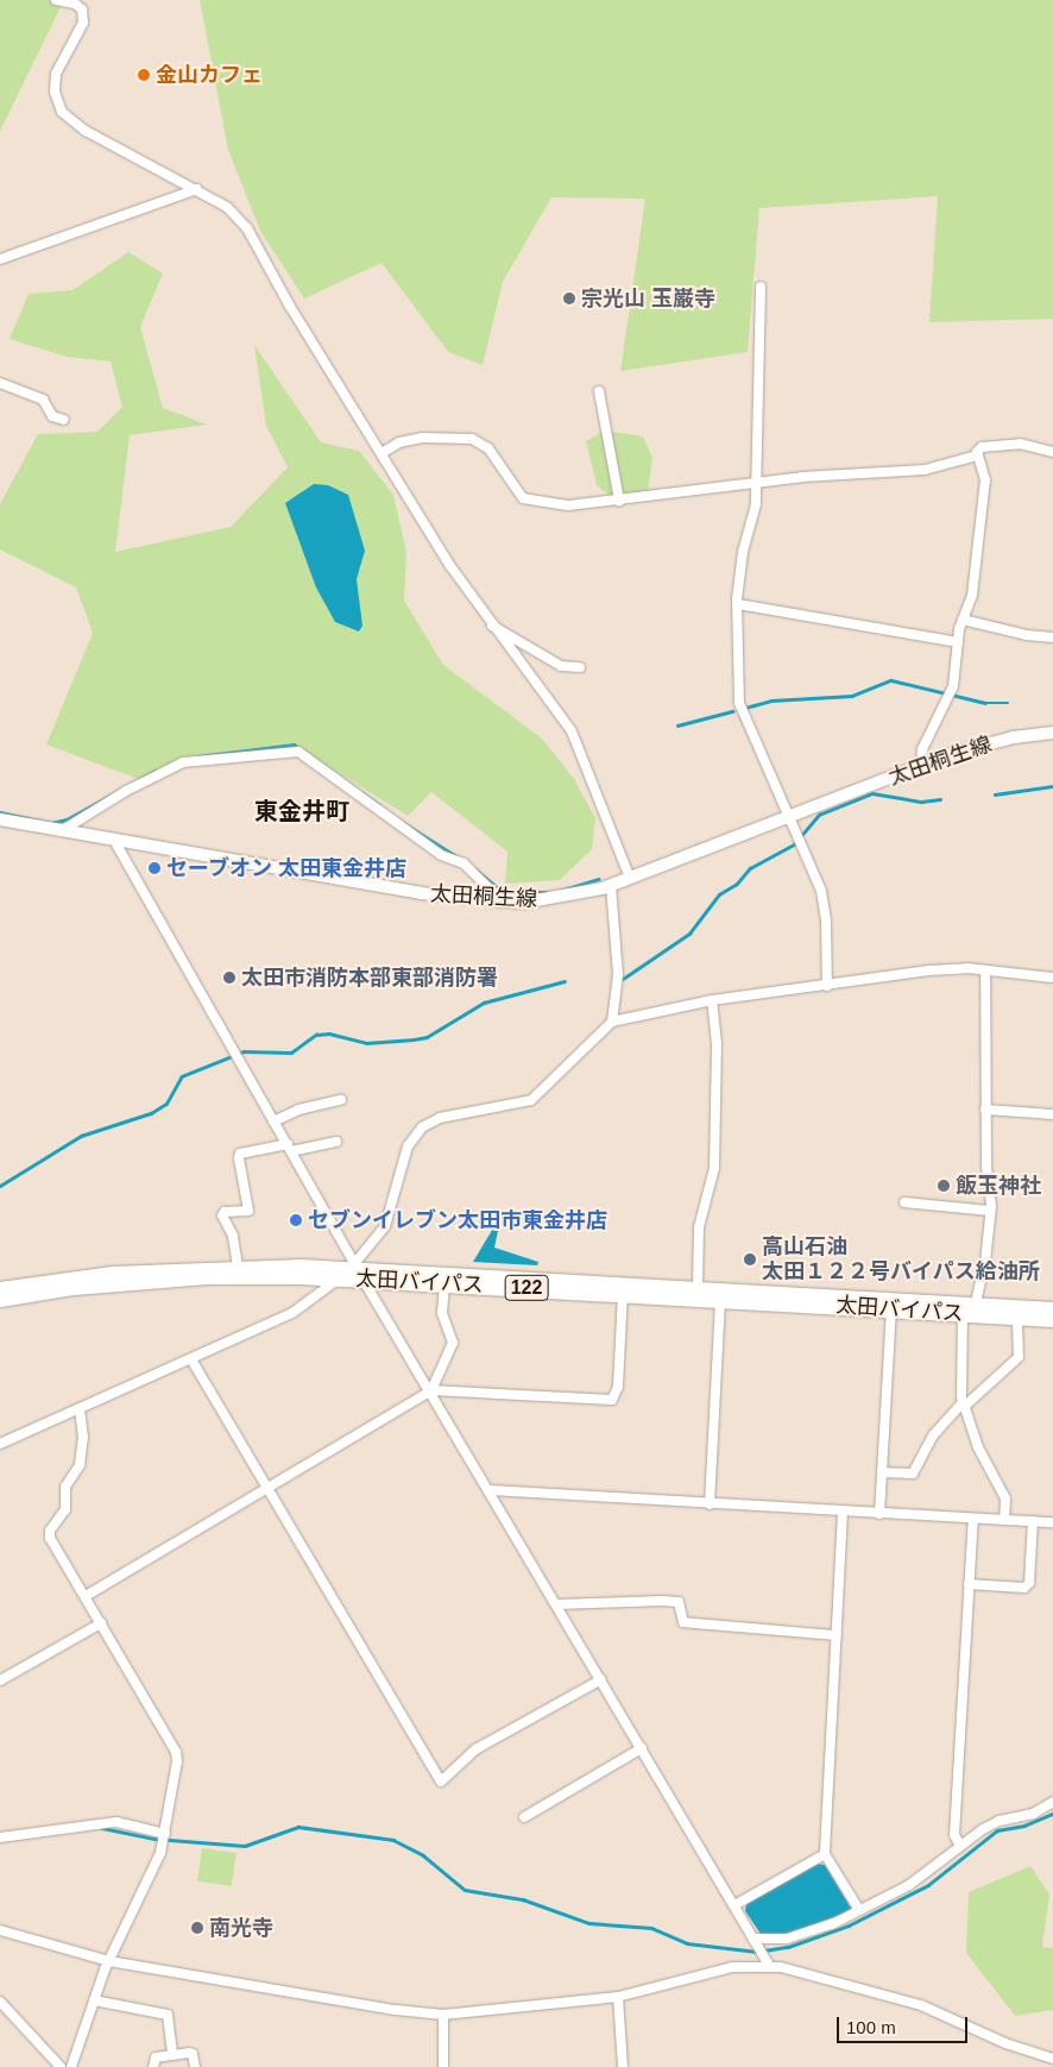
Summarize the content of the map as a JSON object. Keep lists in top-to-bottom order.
{
  "streets": {
    "highway": ["太田バイパス", "122"],
    "main road": ["太田桐生線"]
  },
  "districts": ["東金井町"],
  "places": [
    "金山カフェ",
    "宗光山 玉巌寺",
    "セーブオン 太田東金井店",
    "太田市消防本部東部消防署",
    "飯玉神社",
    "セブンイレブン太田市東金井店",
    "高山石油 太田１２２号バイパス給油所",
    "南光寺"
  ],
  "scale_bar": "100 m"
}
